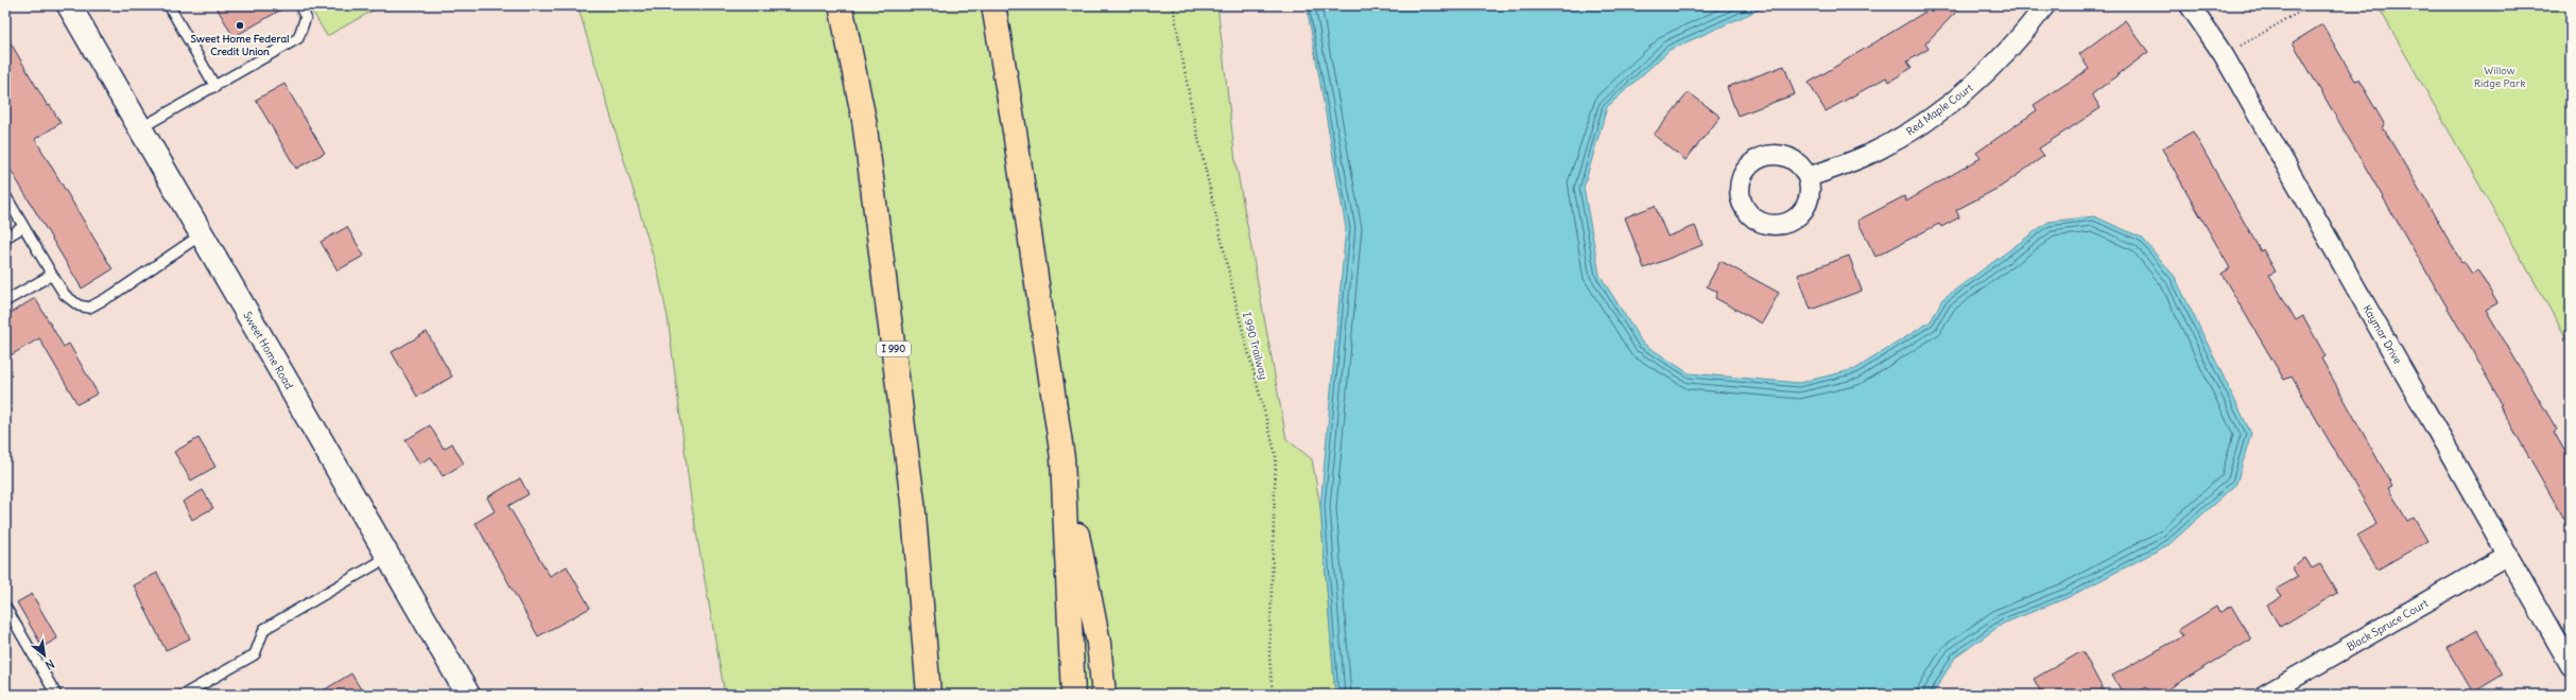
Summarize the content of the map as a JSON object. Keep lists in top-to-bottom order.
{
  "streets": {
    "highway": ["I 990"],
    "main road": ["Sweet Home Road"],
    "street": ["Red Maple Court", "Kaymar Drive", "Black Spruce Court"],
    "path": ["I 990 Trailway"]
  },
  "crossings": [
    ["Kaymar Drive", "Black Spruce Court"]
  ],
  "parks": ["Willow Ridge Park"],
  "places": ["Sweet Home Federal Credit Union"],
  "north": "bottom right"
}
